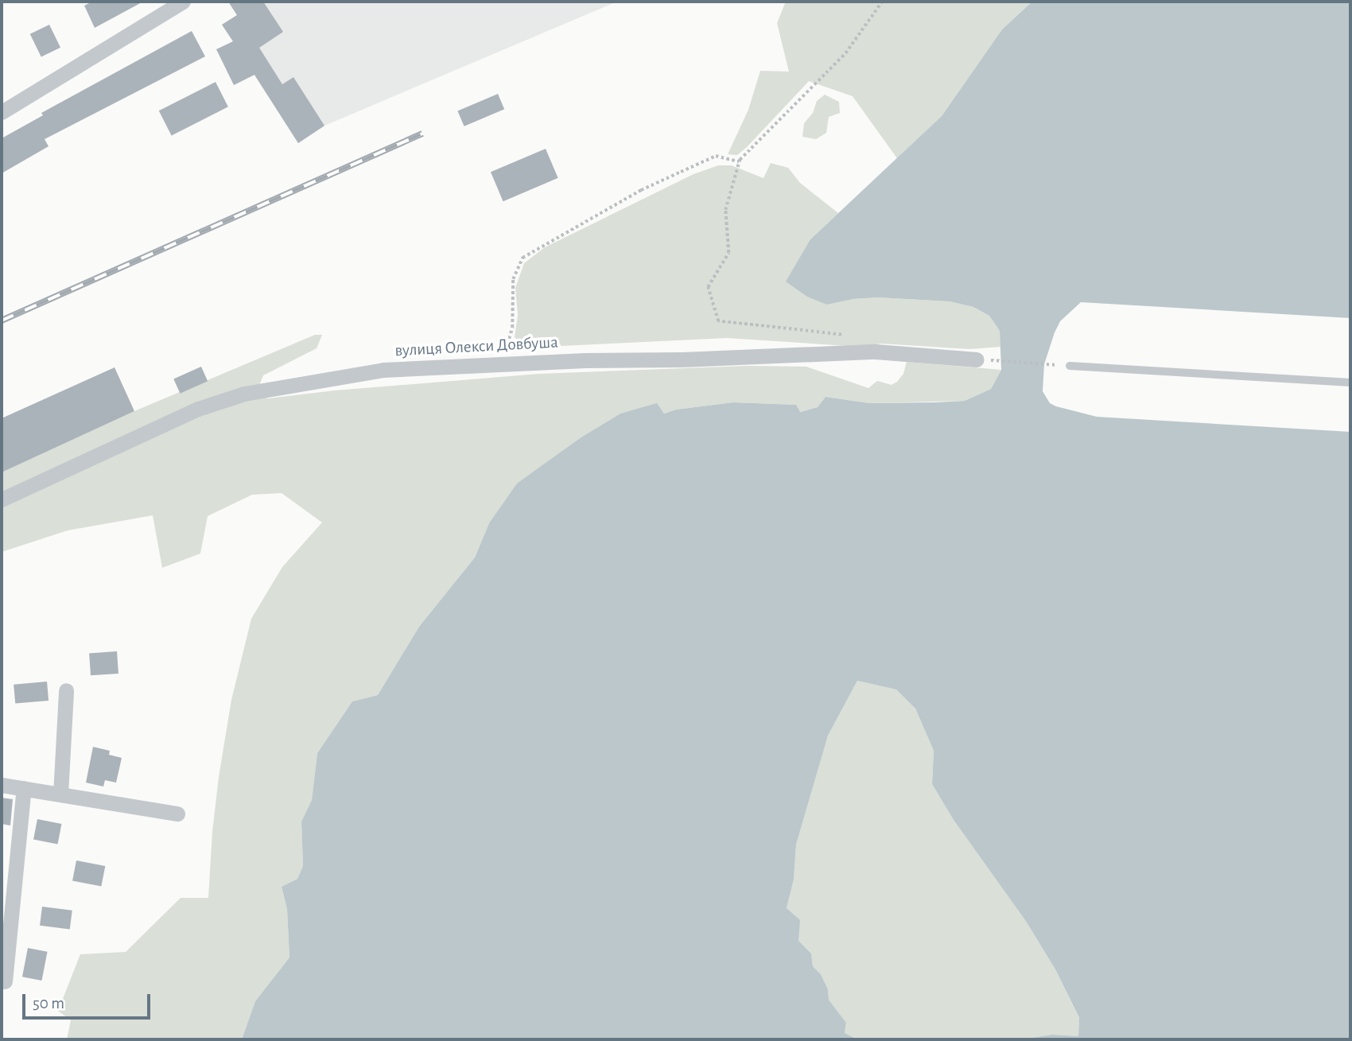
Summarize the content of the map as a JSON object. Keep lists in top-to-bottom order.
{
  "streets": {
    "street": ["вулиця Олекси Довбуша"]
  },
  "scale_bar": "50 m"
}
